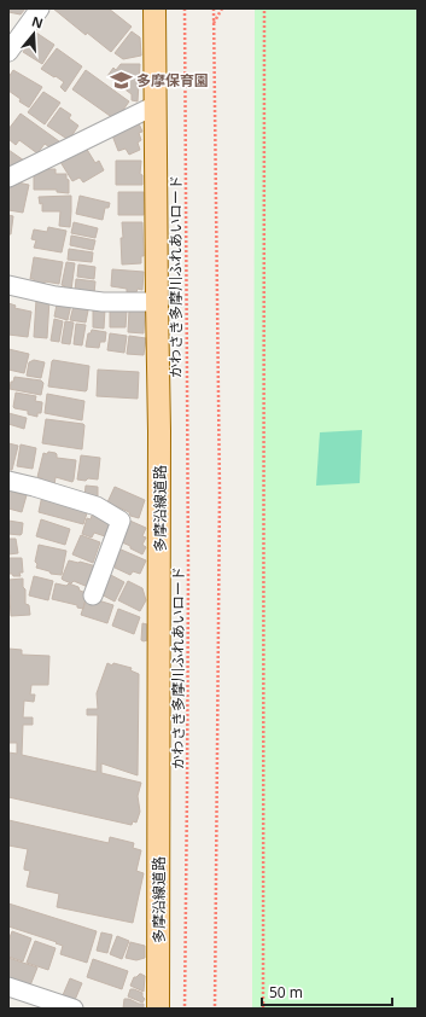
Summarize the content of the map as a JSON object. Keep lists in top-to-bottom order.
{
  "streets": {
    "main road": ["多摩沿線道路"],
    "path": ["かわさき多摩川ふれあいロード"]
  },
  "places": {
    "school or university": ["多摩保育園"]
  },
  "scale_bar": "50 m",
  "north": "top"
}
